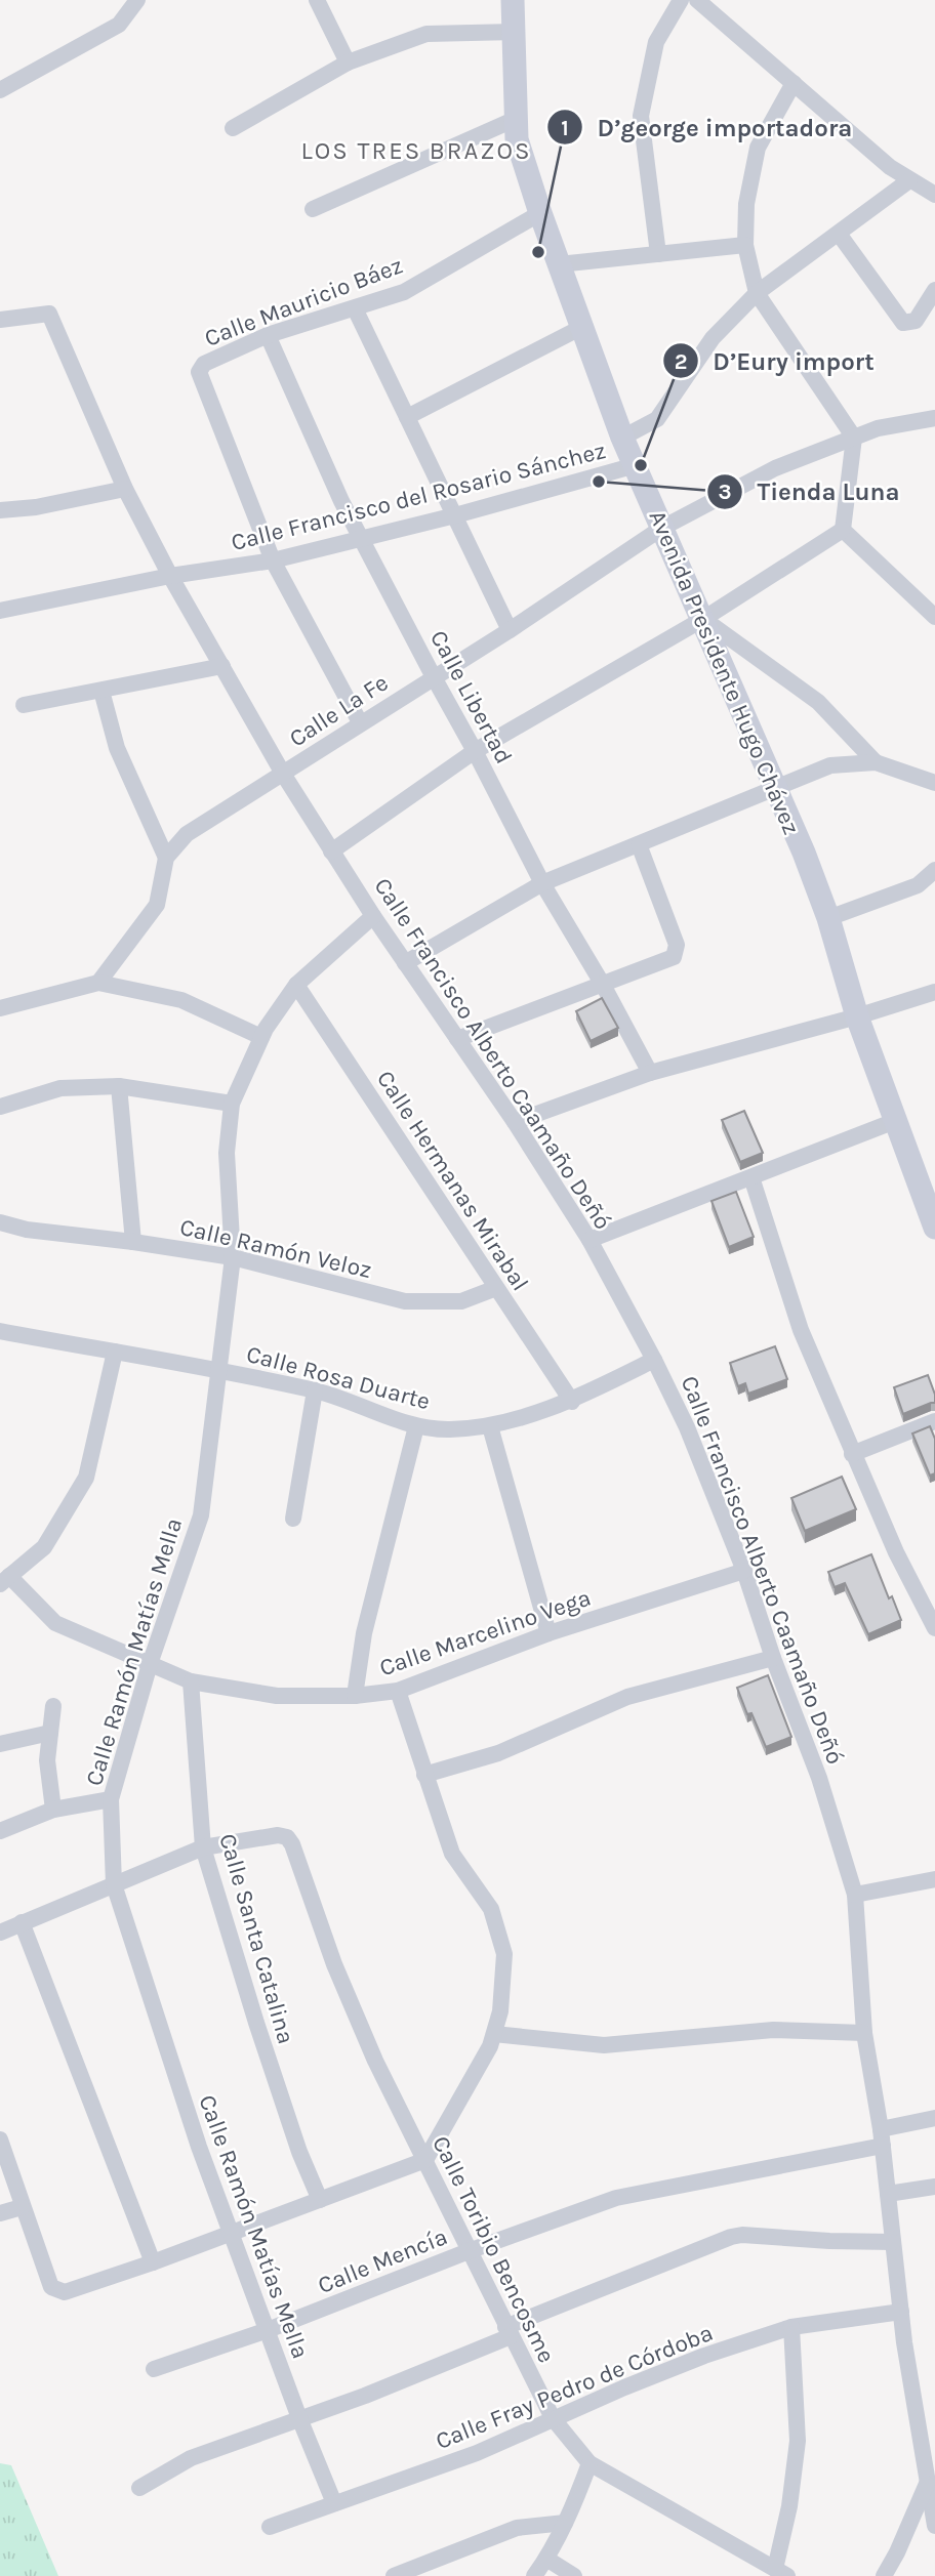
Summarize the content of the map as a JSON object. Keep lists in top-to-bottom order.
{
  "streets": {
    "main road": ["Avenida Presidente Hugo Chávez"],
    "street": [
      "Calle Mauricio Báez",
      "Calle Francisco del Rosario Sánchez",
      "Calle Libertad",
      "Calle La Fe",
      "Calle Francisco Alberto Caamaño Deñó",
      "Calle Hermanas Mirabal",
      "Calle Ramón Veloz",
      "Calle Rosa Duarte",
      "Calle Marcelino Vega",
      "Calle Ramón Matías Mella",
      "Calle Santa Catalina",
      "Calle Toribio Bencosme",
      "Calle Mencía",
      "Calle Fray Pedro de Córdoba"
    ]
  },
  "crossings": [
    ["Calle Mauricio Báez", "Calle Francisco del Rosario Sánchez"],
    ["Calle Mauricio Báez", "Avenida Presidente Hugo Chávez"],
    ["Calle Mauricio Báez", "Calle Libertad"],
    ["Calle Mauricio Báez", "Calle La Fe"],
    ["Calle Francisco del Rosario Sánchez", "Avenida Presidente Hugo Chávez"],
    ["Calle Francisco del Rosario Sánchez", "Calle Libertad"],
    ["Calle Francisco del Rosario Sánchez", "Calle Francisco Alberto Caamaño Deñó"],
    ["Avenida Presidente Hugo Chávez", "Calle La Fe"],
    ["Calle Libertad", "Calle La Fe"],
    ["Calle La Fe", "Calle Francisco Alberto Caamaño Deñó"],
    ["Calle Francisco Alberto Caamaño Deñó", "Calle Rosa Duarte"],
    ["Calle Francisco Alberto Caamaño Deñó", "Calle Marcelino Vega"],
    ["Calle Francisco Alberto Caamaño Deñó", "Calle Ramón Matías Mella"],
    ["Calle Francisco Alberto Caamaño Deñó", "Calle Mencía"],
    ["Calle Francisco Alberto Caamaño Deñó", "Calle Fray Pedro de Córdoba"],
    ["Calle Hermanas Mirabal", "Calle Ramón Veloz"],
    ["Calle Hermanas Mirabal", "Calle Rosa Duarte"],
    ["Calle Hermanas Mirabal", "Calle Ramón Matías Mella"],
    ["Calle Ramón Veloz", "Calle Ramón Matías Mella"],
    ["Calle Rosa Duarte", "Calle Ramón Matías Mella"],
    ["Calle Marcelino Vega", "Calle Ramón Matías Mella"],
    ["Calle Marcelino Vega", "Calle Santa Catalina"],
    ["Calle Ramón Matías Mella", "Calle Mencía"],
    ["Calle Ramón Matías Mella", "Calle Fray Pedro de Córdoba"],
    ["Calle Santa Catalina", "Calle Toribio Bencosme"],
    ["Calle Toribio Bencosme", "Calle Mencía"],
    ["Calle Toribio Bencosme", "Calle Fray Pedro de Córdoba"]
  ],
  "districts": ["LOS TRES BRAZOS"],
  "places": ["D’george importadora", "D’Eury import", "Tienda Luna"]
}
